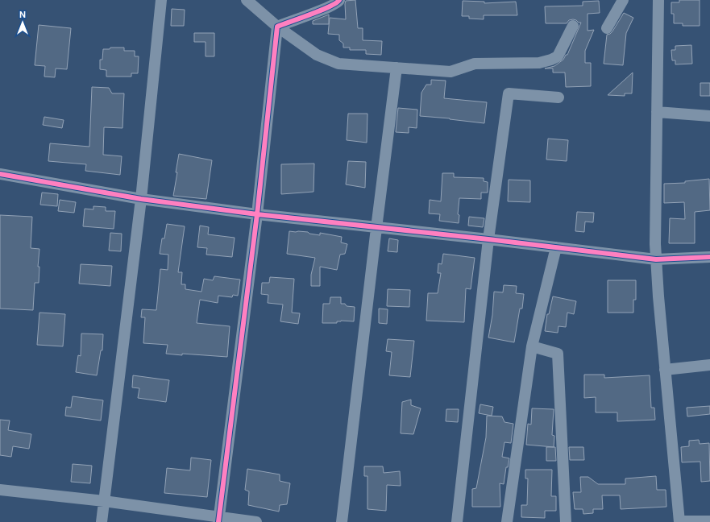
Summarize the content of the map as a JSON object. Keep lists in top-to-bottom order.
{
  "north": "top"
}
